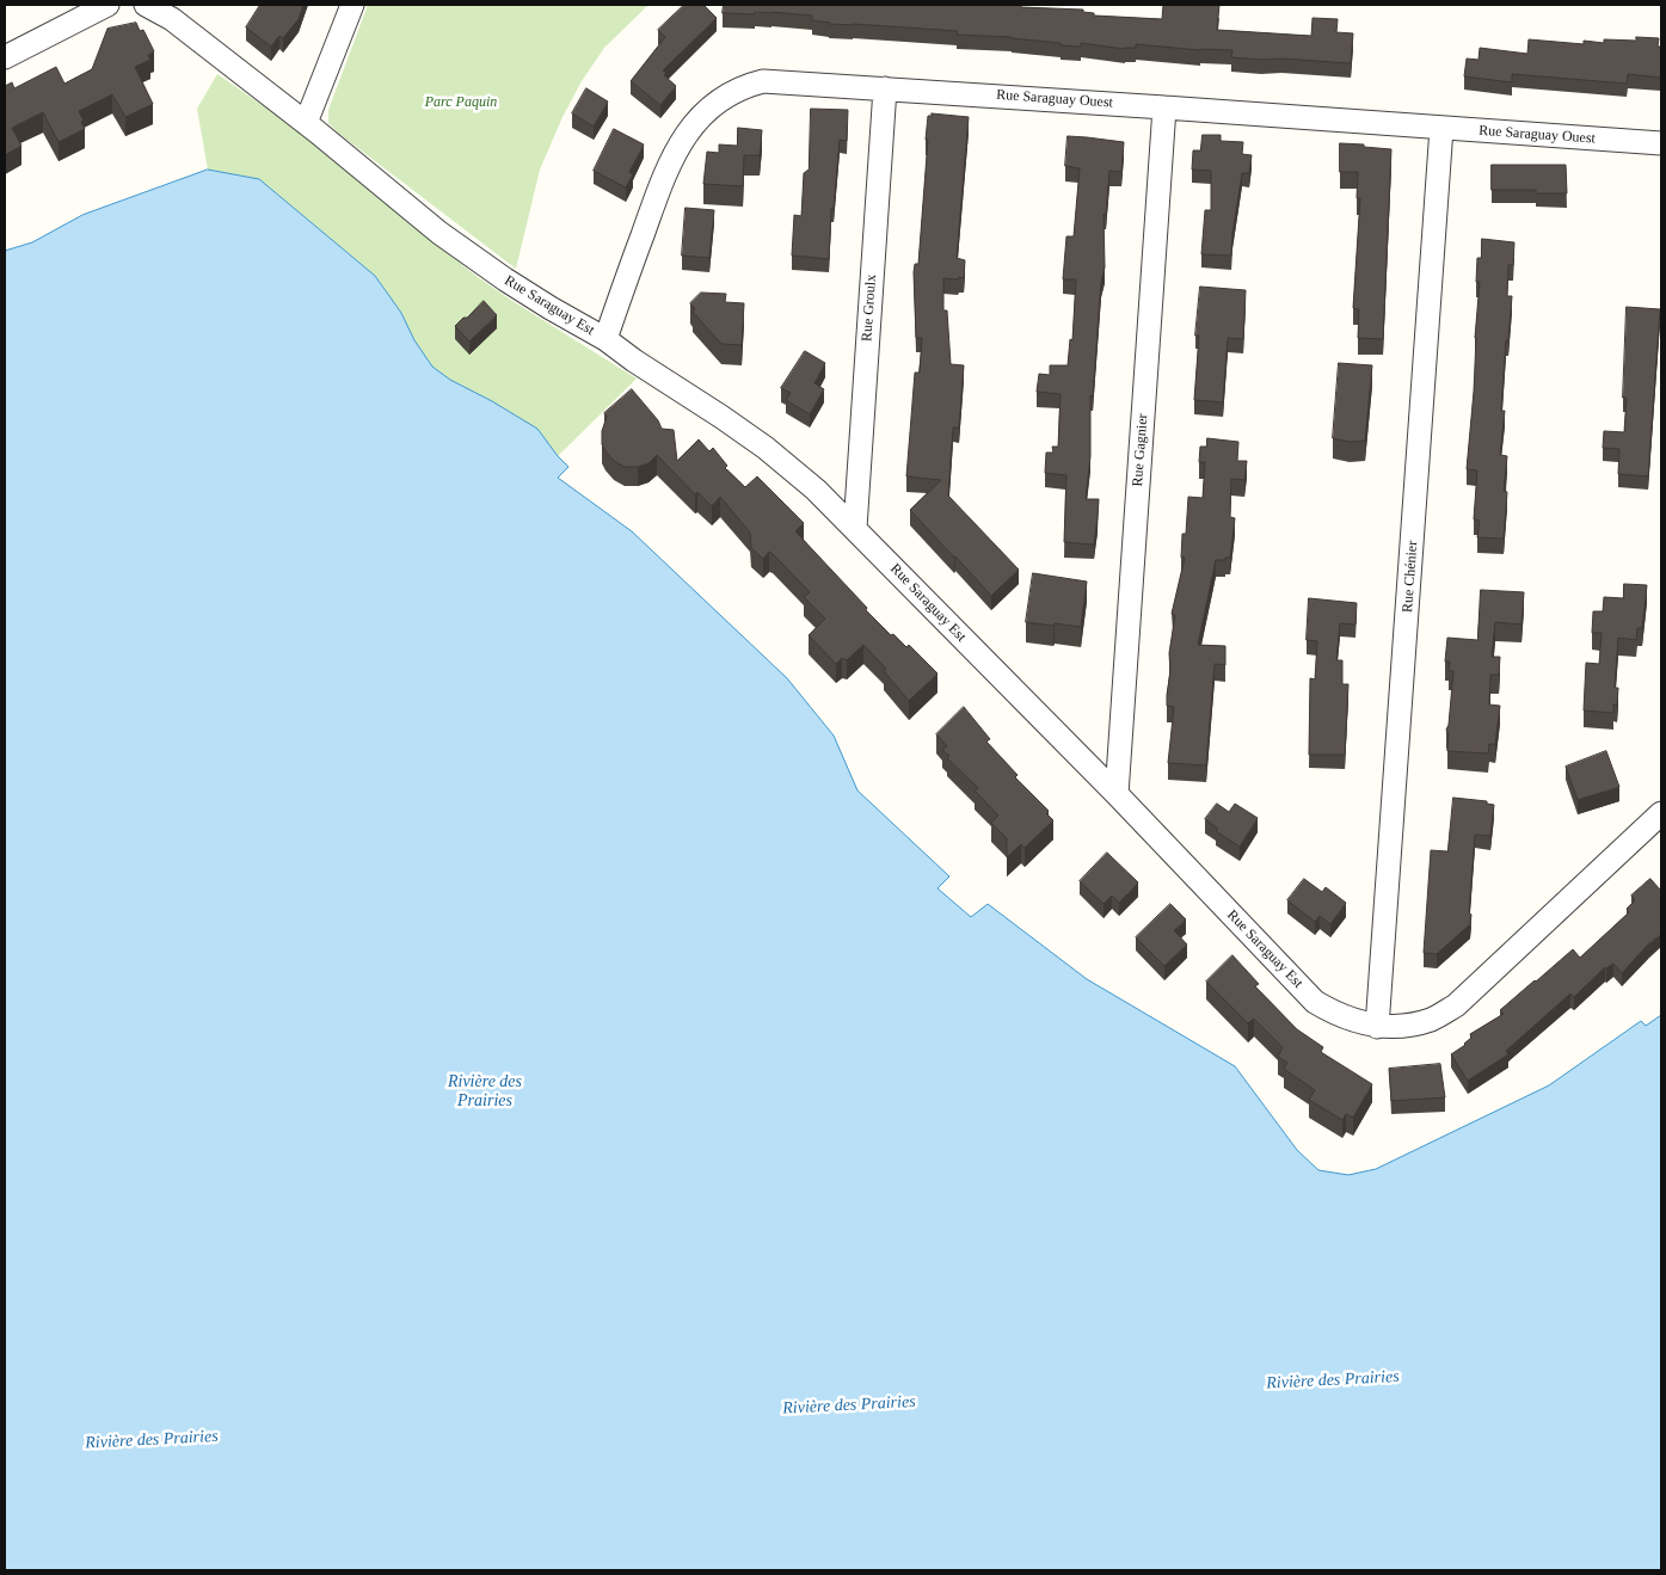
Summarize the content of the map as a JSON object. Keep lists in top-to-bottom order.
{
  "streets": {
    "street": [
      "Rue Saraguay Ouest",
      "Rue Saraguay Est",
      "Rue Groulx",
      "Rue Gagnier",
      "Rue Chénier"
    ]
  },
  "crossings": [
    ["Rue Saraguay Ouest", "Rue Saraguay Est"],
    ["Rue Saraguay Ouest", "Rue Groulx"],
    ["Rue Saraguay Ouest", "Rue Gagnier"],
    ["Rue Saraguay Ouest", "Rue Chénier"],
    ["Rue Saraguay Est", "Rue Groulx"],
    ["Rue Saraguay Est", "Rue Gagnier"],
    ["Rue Saraguay Est", "Rue Chénier"]
  ],
  "water": ["Rivière des Prairies"],
  "parks": ["Parc Paquin"]
}
